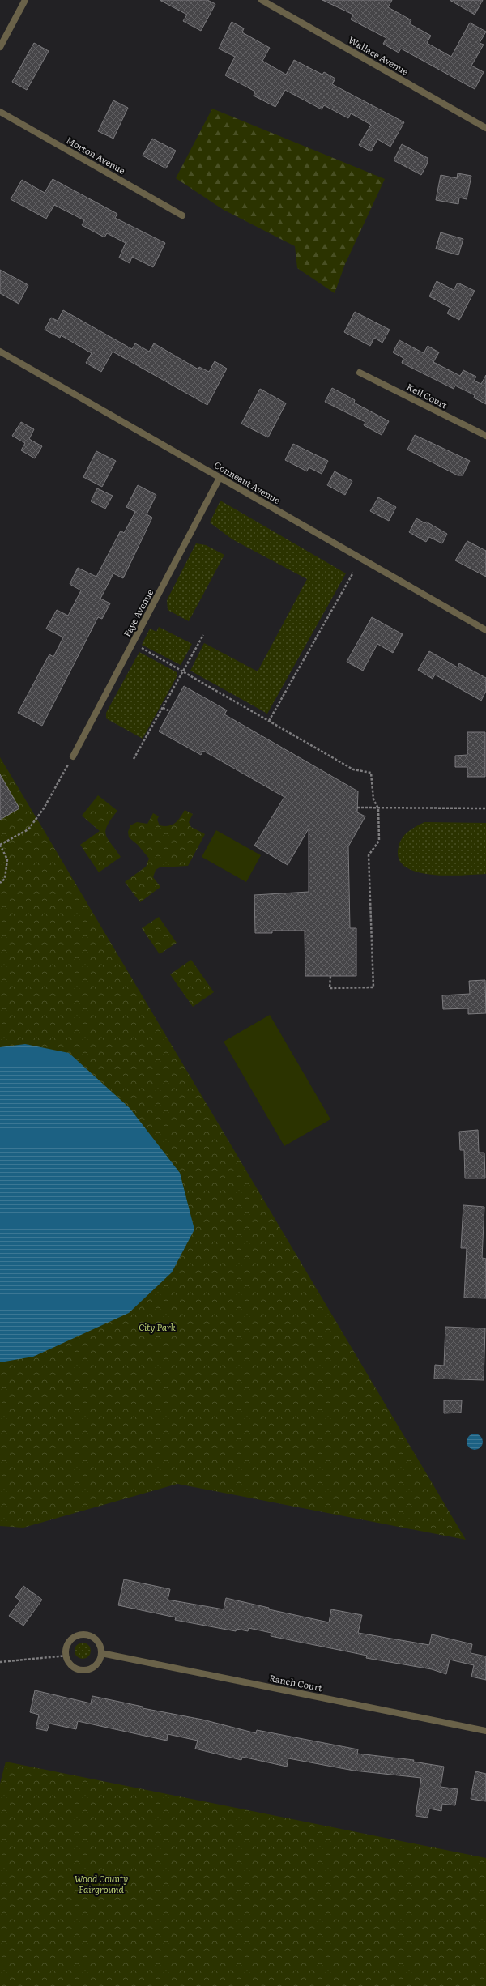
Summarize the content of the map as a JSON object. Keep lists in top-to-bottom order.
{
  "streets": {
    "street": [
      "Wallace Avenue",
      "Morton Avenue",
      "Keil Court",
      "Conneaut Avenue",
      "Faye Avenue",
      "Ranch Court"
    ]
  },
  "crossings": [
    ["Conneaut Avenue", "Faye Avenue"]
  ],
  "parks": ["City Park", "Wood County Fairground"]
}
